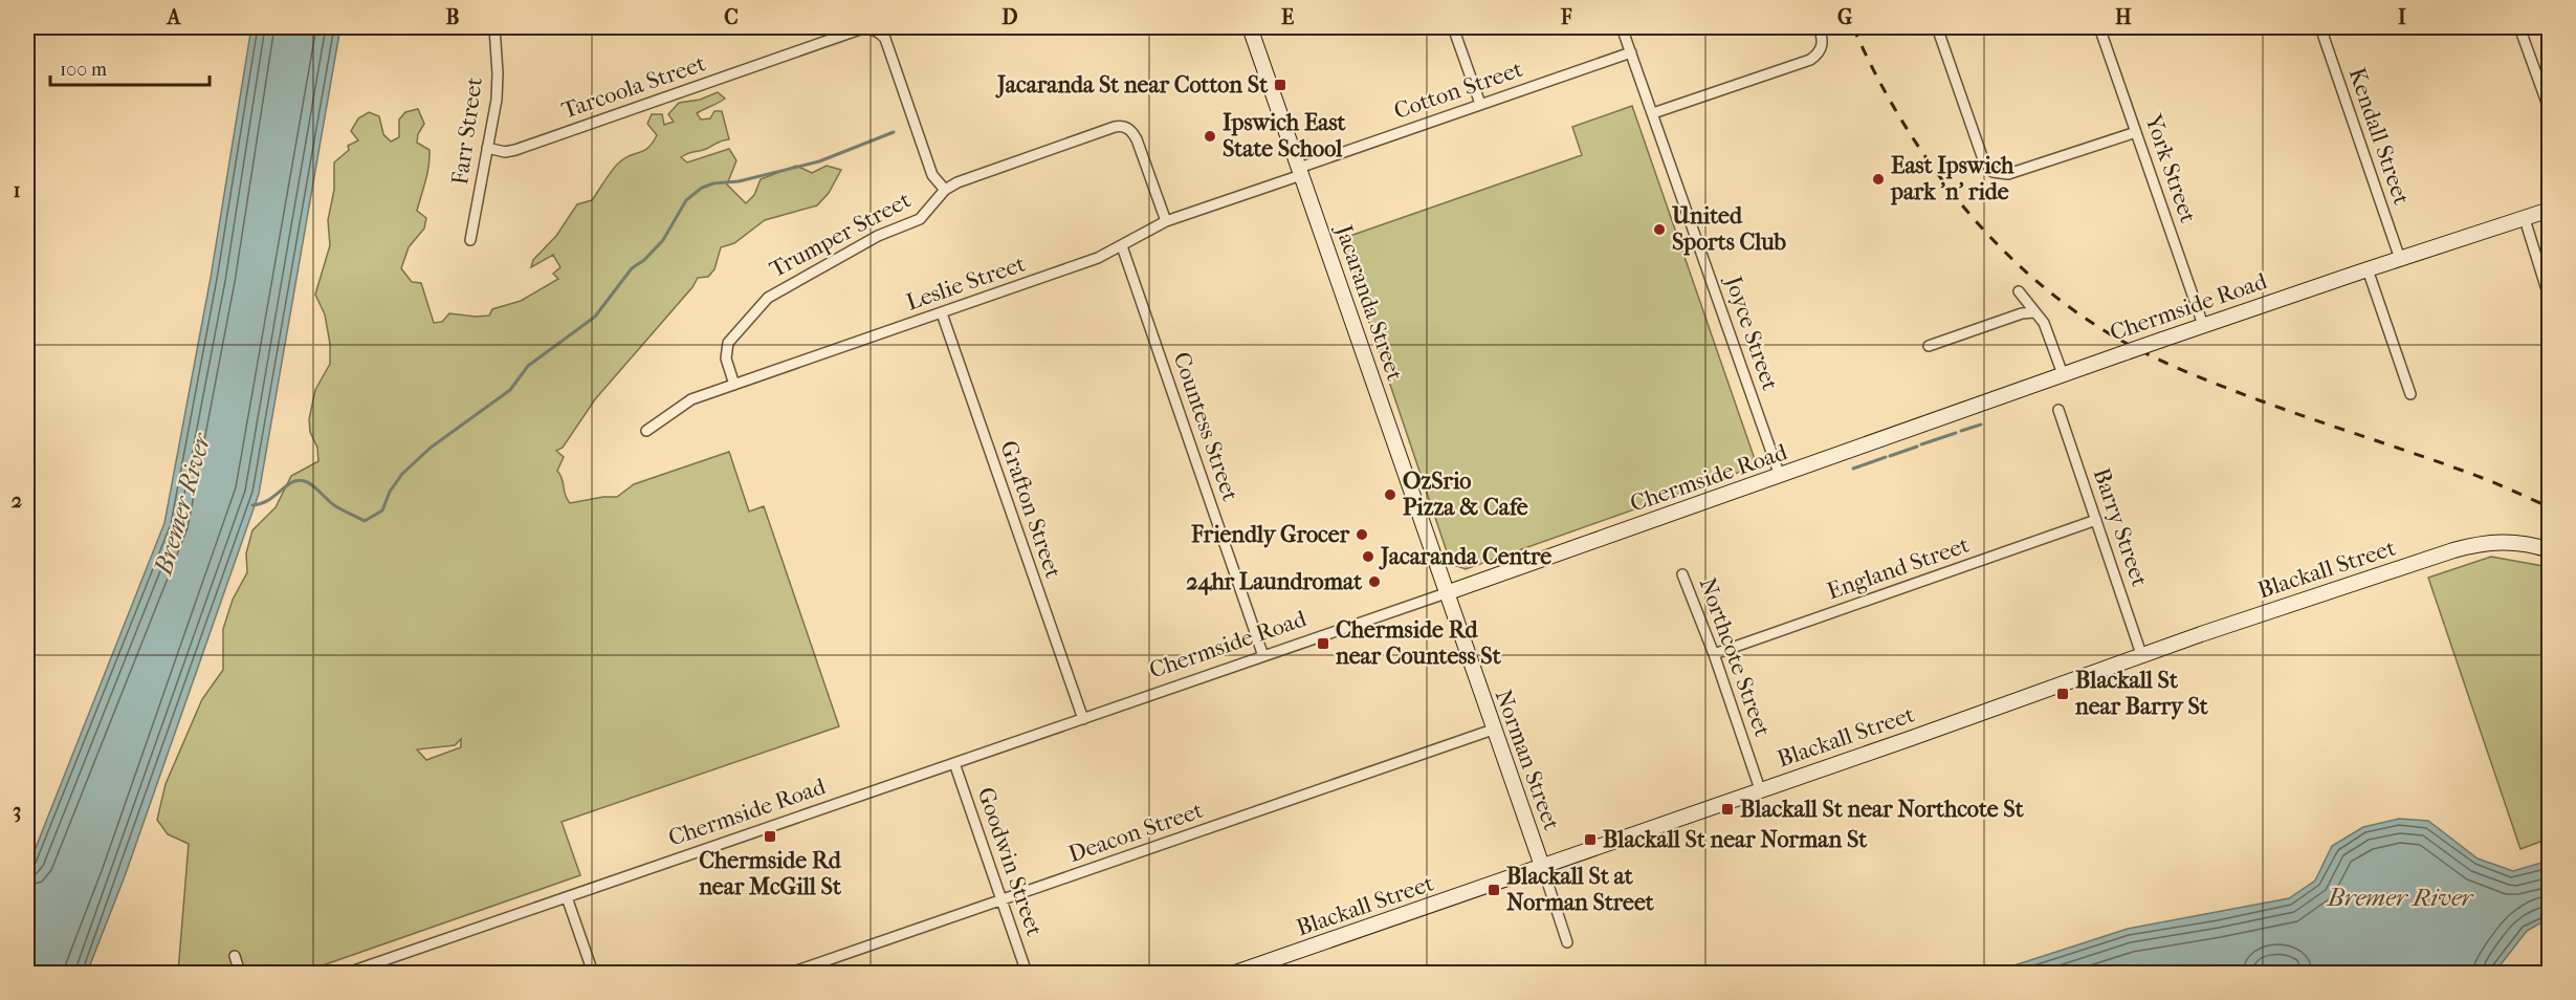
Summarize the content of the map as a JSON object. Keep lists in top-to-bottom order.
{
  "streets": {
    "street": [
      "Tarcoola Street",
      "Cotton Street",
      "Farr Street",
      "Kendall Street",
      "York Street",
      "Trumper Street",
      "Leslie Street",
      "Jacaranda Street",
      "Chermside Road",
      "Joyce Street",
      "Countess Street",
      "Grafton Street",
      "Barry Street",
      "England Street",
      "Blackall Street",
      "Northcote Street",
      "Norman Street",
      "Deacon Street",
      "Goodwin Street"
    ]
  },
  "crossings": [
    ["Tarcoola Street", "Farr Street"],
    ["Tarcoola Street", "Trumper Street"],
    ["Cotton Street", "Leslie Street"],
    ["Cotton Street", "Jacaranda Street"],
    ["Cotton Street", "Joyce Street"],
    ["Kendall Street", "Chermside Road"],
    ["York Street", "Chermside Road"],
    ["Trumper Street", "Leslie Street"],
    ["Leslie Street", "Jacaranda Street"],
    ["Leslie Street", "Countess Street"],
    ["Leslie Street", "Grafton Street"],
    ["Jacaranda Street", "Chermside Road"],
    ["Jacaranda Street", "Norman Street"],
    ["Chermside Road", "Joyce Street"],
    ["Chermside Road", "Countess Street"],
    ["Chermside Road", "Grafton Street"],
    ["Chermside Road", "Norman Street"],
    ["Chermside Road", "Goodwin Street"],
    ["Barry Street", "England Street"],
    ["Barry Street", "Blackall Street"],
    ["England Street", "Northcote Street"],
    ["Blackall Street", "Northcote Street"],
    ["Blackall Street", "Norman Street"],
    ["Norman Street", "Deacon Street"],
    ["Deacon Street", "Goodwin Street"]
  ],
  "water": ["Bremer River"],
  "places": {
    "transit": [
      "Jacaranda St near Cotton St",
      "Chermside Rd near Countess St",
      "Blackall St near Barry St",
      "Blackall St near Northcote St",
      "Chermside Rd near McGill St",
      "Blackall St near Norman St",
      "Blackall St at Norman Street"
    ],
    "other": [
      "Ipswich East State School",
      "East Ipswich park 'n' ride",
      "United Sports Club",
      "OzSrio Pizza & Cafe",
      "Friendly Grocer",
      "Jacaranda Centre",
      "24hr Laundromat"
    ]
  },
  "scale_bar": "100 m",
  "grid": {
    "columns": [
      "A",
      "B",
      "C",
      "D",
      "E",
      "F",
      "G",
      "H",
      "I"
    ],
    "rows": ["1", "2", "3"]
  }
}
